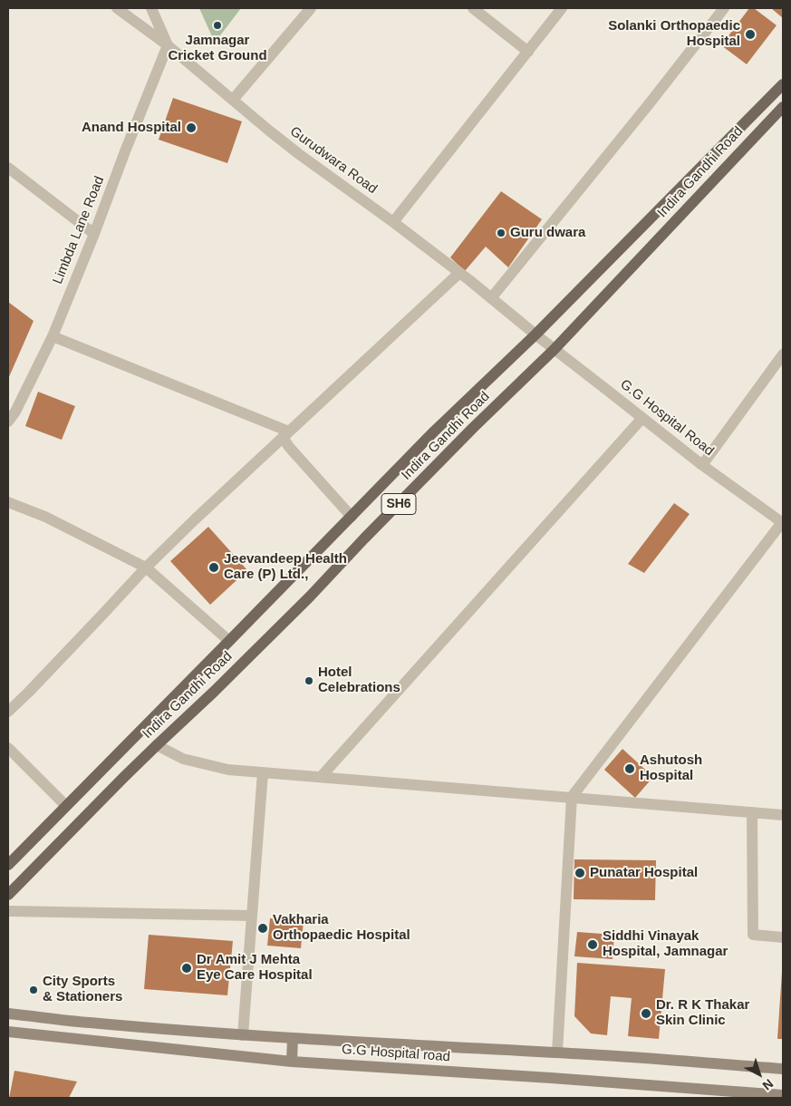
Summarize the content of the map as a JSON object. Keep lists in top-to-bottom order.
{
  "streets": {
    "main road": ["Indira Gandhi Road", "SH6", "G.G Hospital road"],
    "street": ["Gurudwara Road", "Limbda Lane Road", "G.G Hospital Road"]
  },
  "crossings": [
    ["Gurudwara Road", "Indira Gandhi Road"],
    ["Gurudwara Road", "Limbda Lane Road"],
    ["Gurudwara Road", "G.G Hospital Road"],
    ["Indira Gandhi Road", "G.G Hospital Road"]
  ],
  "places": [
    "Jamnagar Cricket Ground",
    "Solanki Orthopaedic Hospital",
    "Anand Hospital",
    "Guru dwara",
    "Jeevandeep Health Care (P) Ltd.,",
    "Hotel Celebrations",
    "Ashutosh Hospital",
    "Punatar Hospital",
    "Vakharia Orthopaedic Hospital",
    "Siddhi Vinayak Hospital, Jamnagar",
    "Dr Amit J Mehta Eye Care Hospital",
    "City Sports & Stationers",
    "Dr. R K Thakar Skin Clinic"
  ],
  "north": "bottom right"
}
